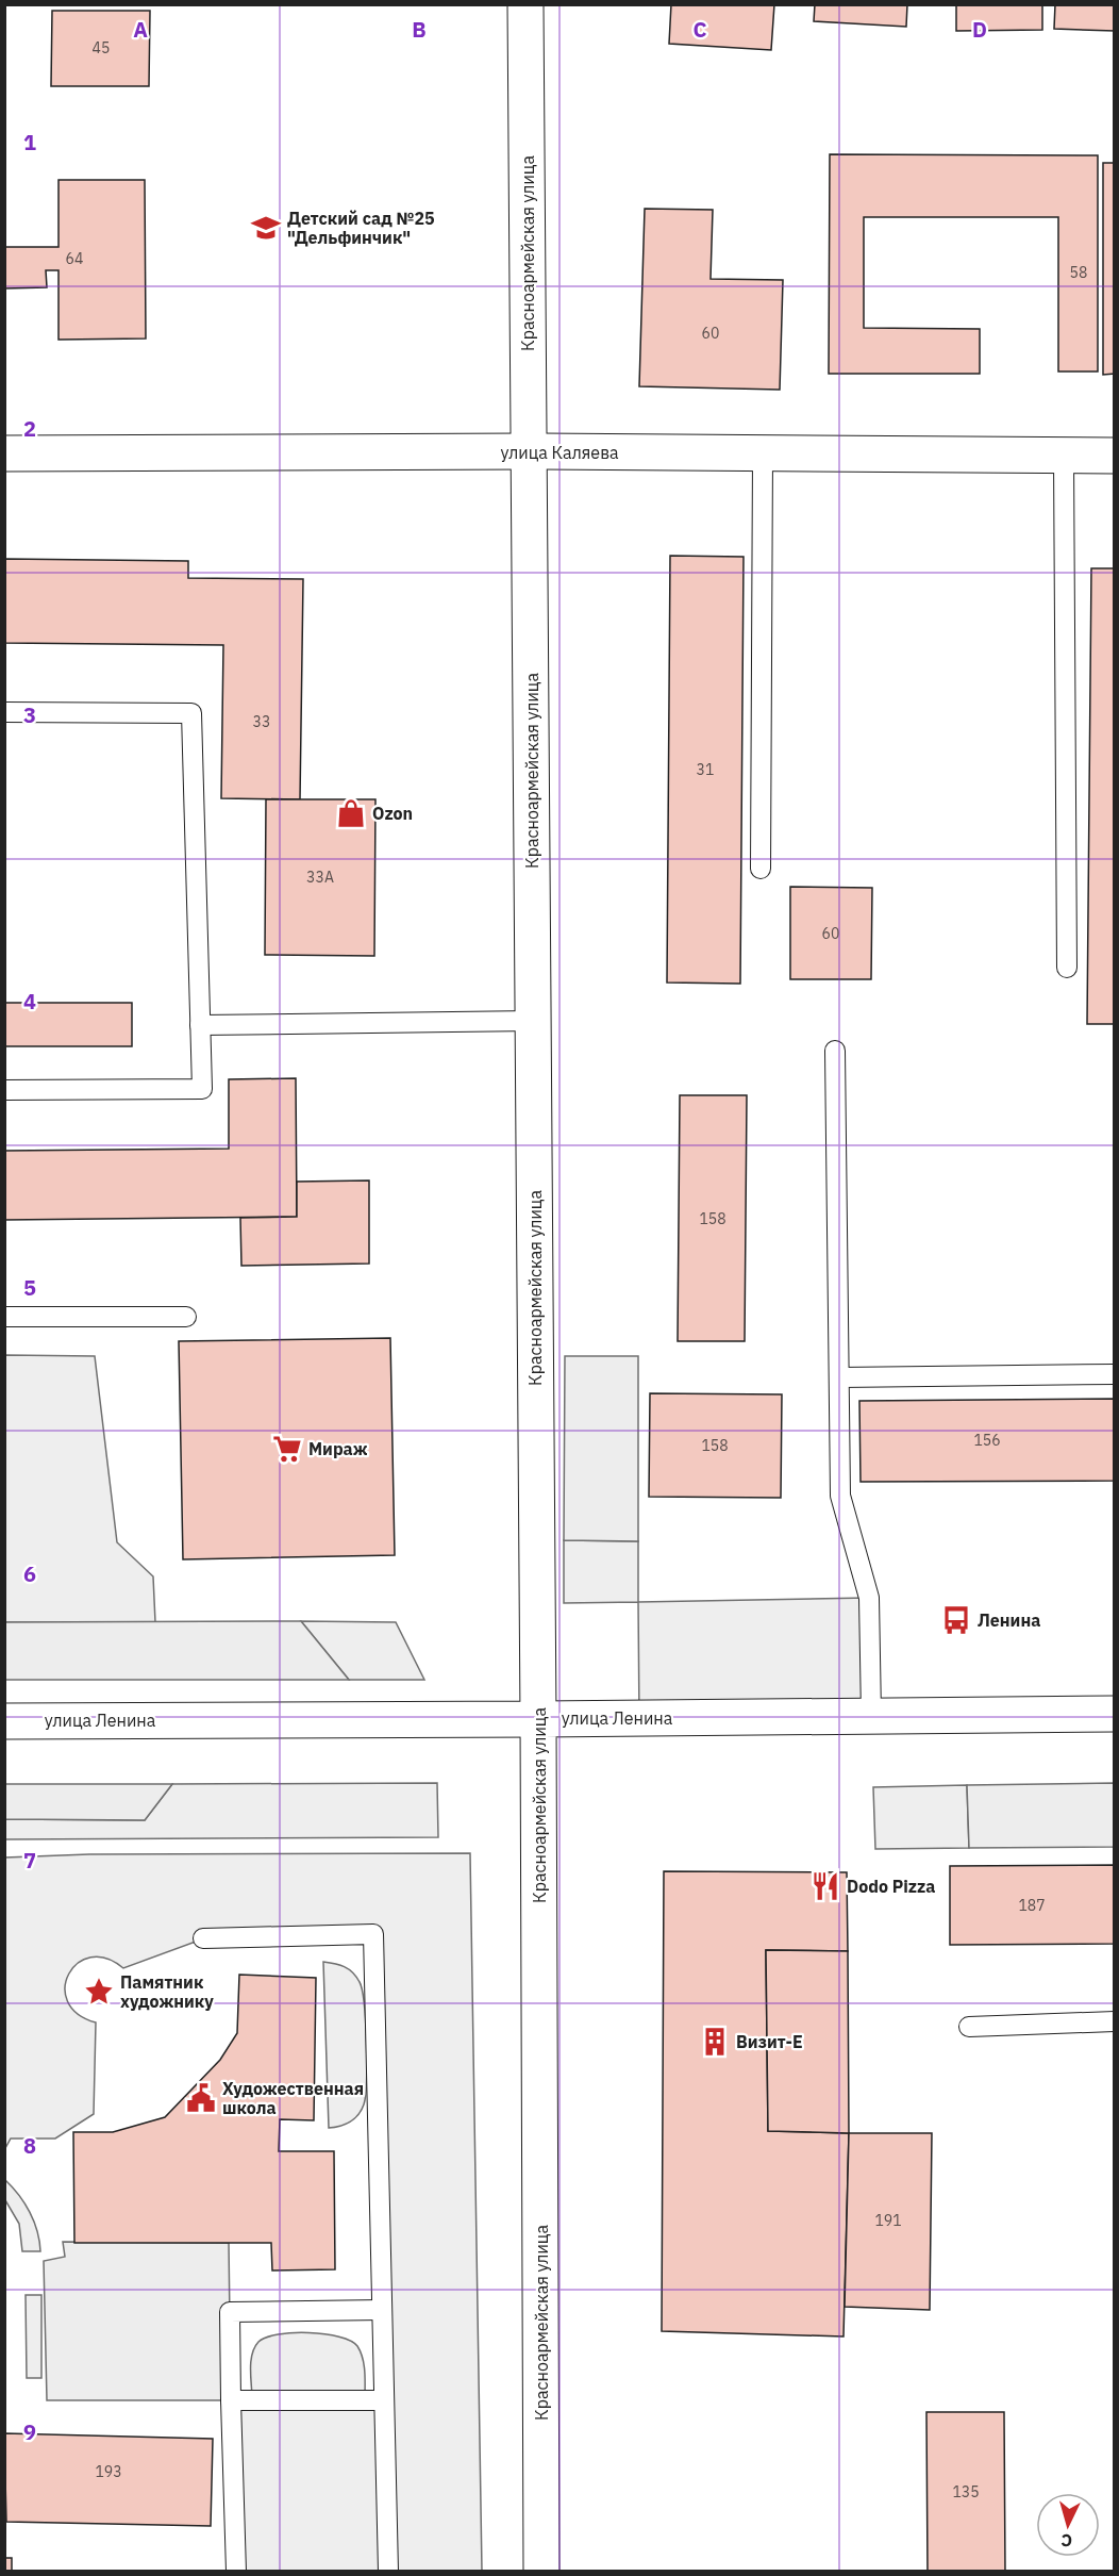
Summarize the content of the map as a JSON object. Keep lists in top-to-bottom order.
{
  "streets": {
    "street": ["Красноармейская улица", "улица Каляева", "улица Ленина"]
  },
  "crossings": [
    ["Красноармейская улица", "улица Каляева"],
    ["Красноармейская улица", "улица Ленина"]
  ],
  "places": {
    "school or university": ["Детский сад №25 \"Дельфинчик\""],
    "shop": ["Ozon"],
    "supermarket": ["Мираж"],
    "bus stop": ["Ленина"],
    "restaurant": ["Dodo Pizza"],
    "place": ["Памятник художнику"],
    "building": ["Визит-Е"],
    "public building": ["Художественная школа"]
  },
  "house_numbers": [
    "45",
    "64",
    "58",
    "60",
    "33",
    "31",
    "33А",
    "60",
    "158",
    "156",
    "158",
    "187",
    "191",
    "193",
    "135"
  ],
  "north": "bottom",
  "grid": {
    "columns": [
      "A",
      "B",
      "C",
      "D"
    ],
    "rows": [
      "1",
      "2",
      "3",
      "4",
      "5",
      "6",
      "7",
      "8",
      "9"
    ]
  }
}
